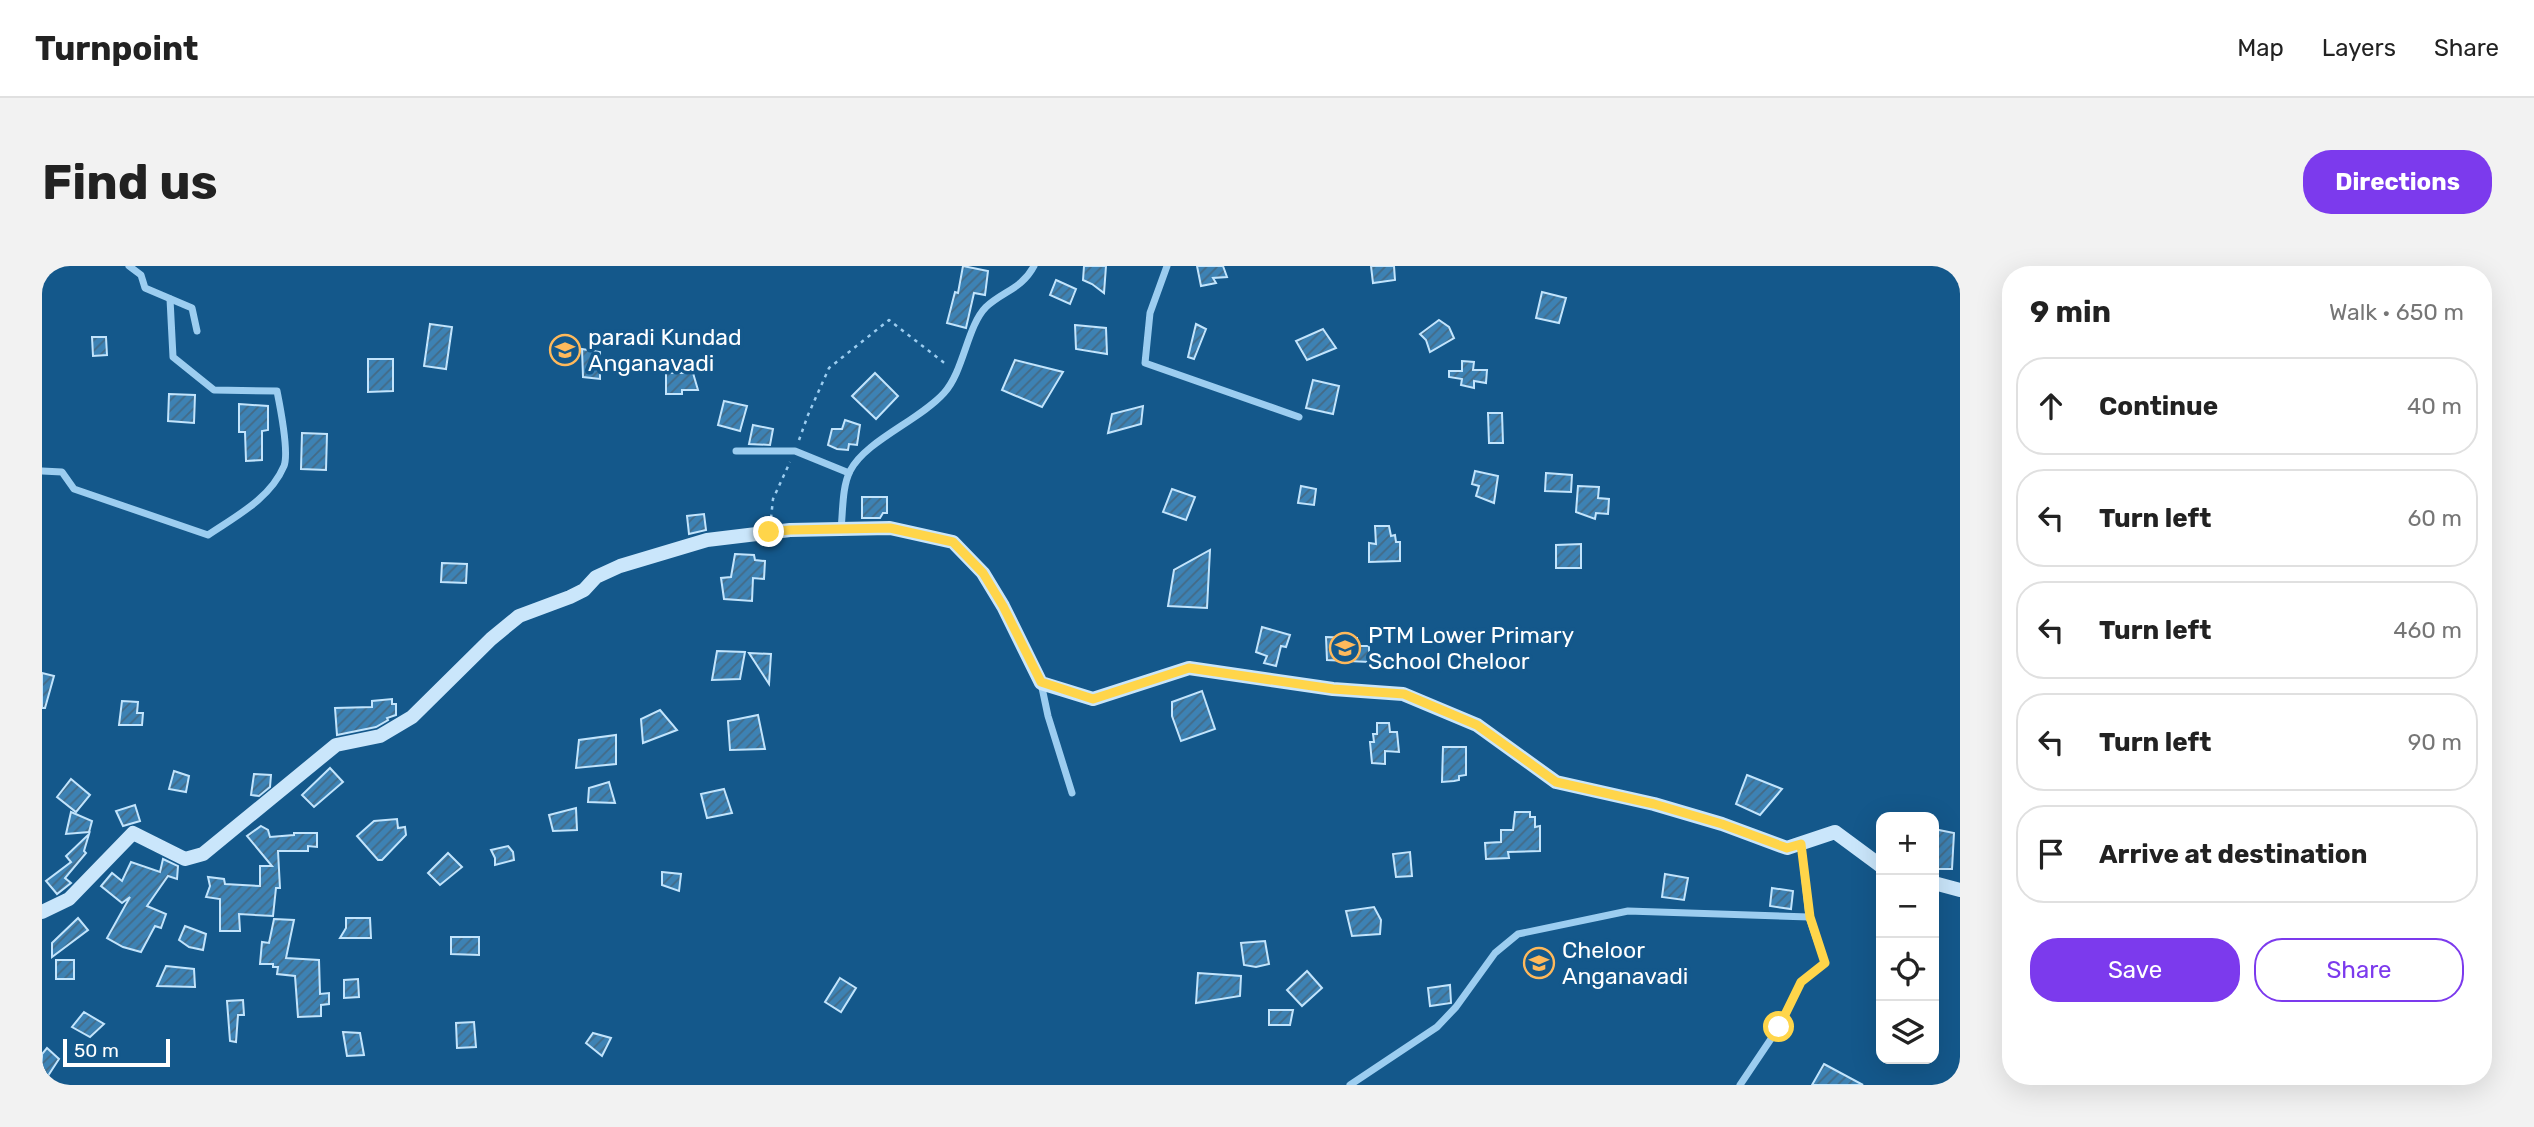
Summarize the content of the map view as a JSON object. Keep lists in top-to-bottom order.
{
  "places": {
    "school or university": ["paradi Kundad Anganavadi", "PTM Lower Primary School Cheloor", "Cheloor Anganavadi"]
  },
  "scale_bar": "50 m",
  "page": {
    "header": "Turnpoint",
    "nav": ["Map", "Layers", "Share"],
    "buttons": [
      "Directions",
      ["Save", "Share"]
    ],
    "title": "Find us",
    "heading": ["9 min", "Walk · 650 m"],
    "list": [
      ["Continue", "40 m"],
      ["Turn left", "60 m"],
      ["Turn left", "460 m"],
      ["Turn left", "90 m"],
      "Arrive at destination"
    ],
    "map_buttons": ["+", "−"],
    "scale": "50 m"
  }
}
